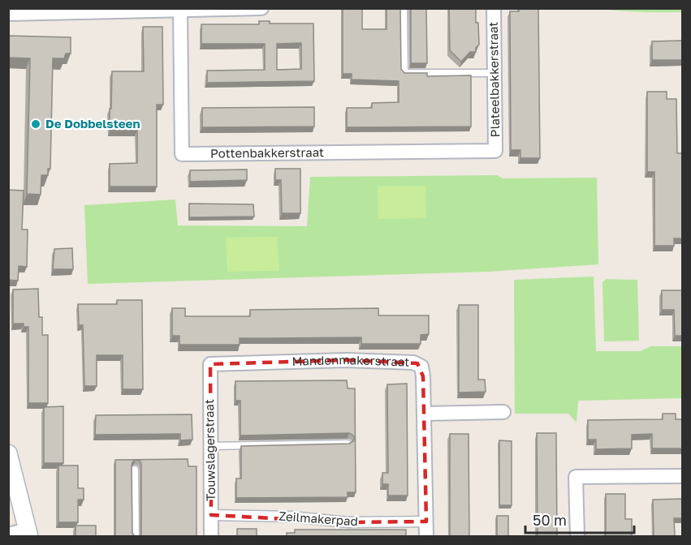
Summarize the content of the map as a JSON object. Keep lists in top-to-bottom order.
{
  "streets": {
    "street": [
      "Plateelbakkerstraat",
      "Pottenbakkerstraat",
      "Mandenmakerstraat",
      "Touwslagerstraat",
      "Zeilmakerpad"
    ]
  },
  "crossings": [
    ["Plateelbakkerstraat", "Pottenbakkerstraat"],
    ["Mandenmakerstraat", "Touwslagerstraat"],
    ["Touwslagerstraat", "Zeilmakerpad"]
  ],
  "places": ["De Dobbelsteen"],
  "scale_bar": "50 m"
}
